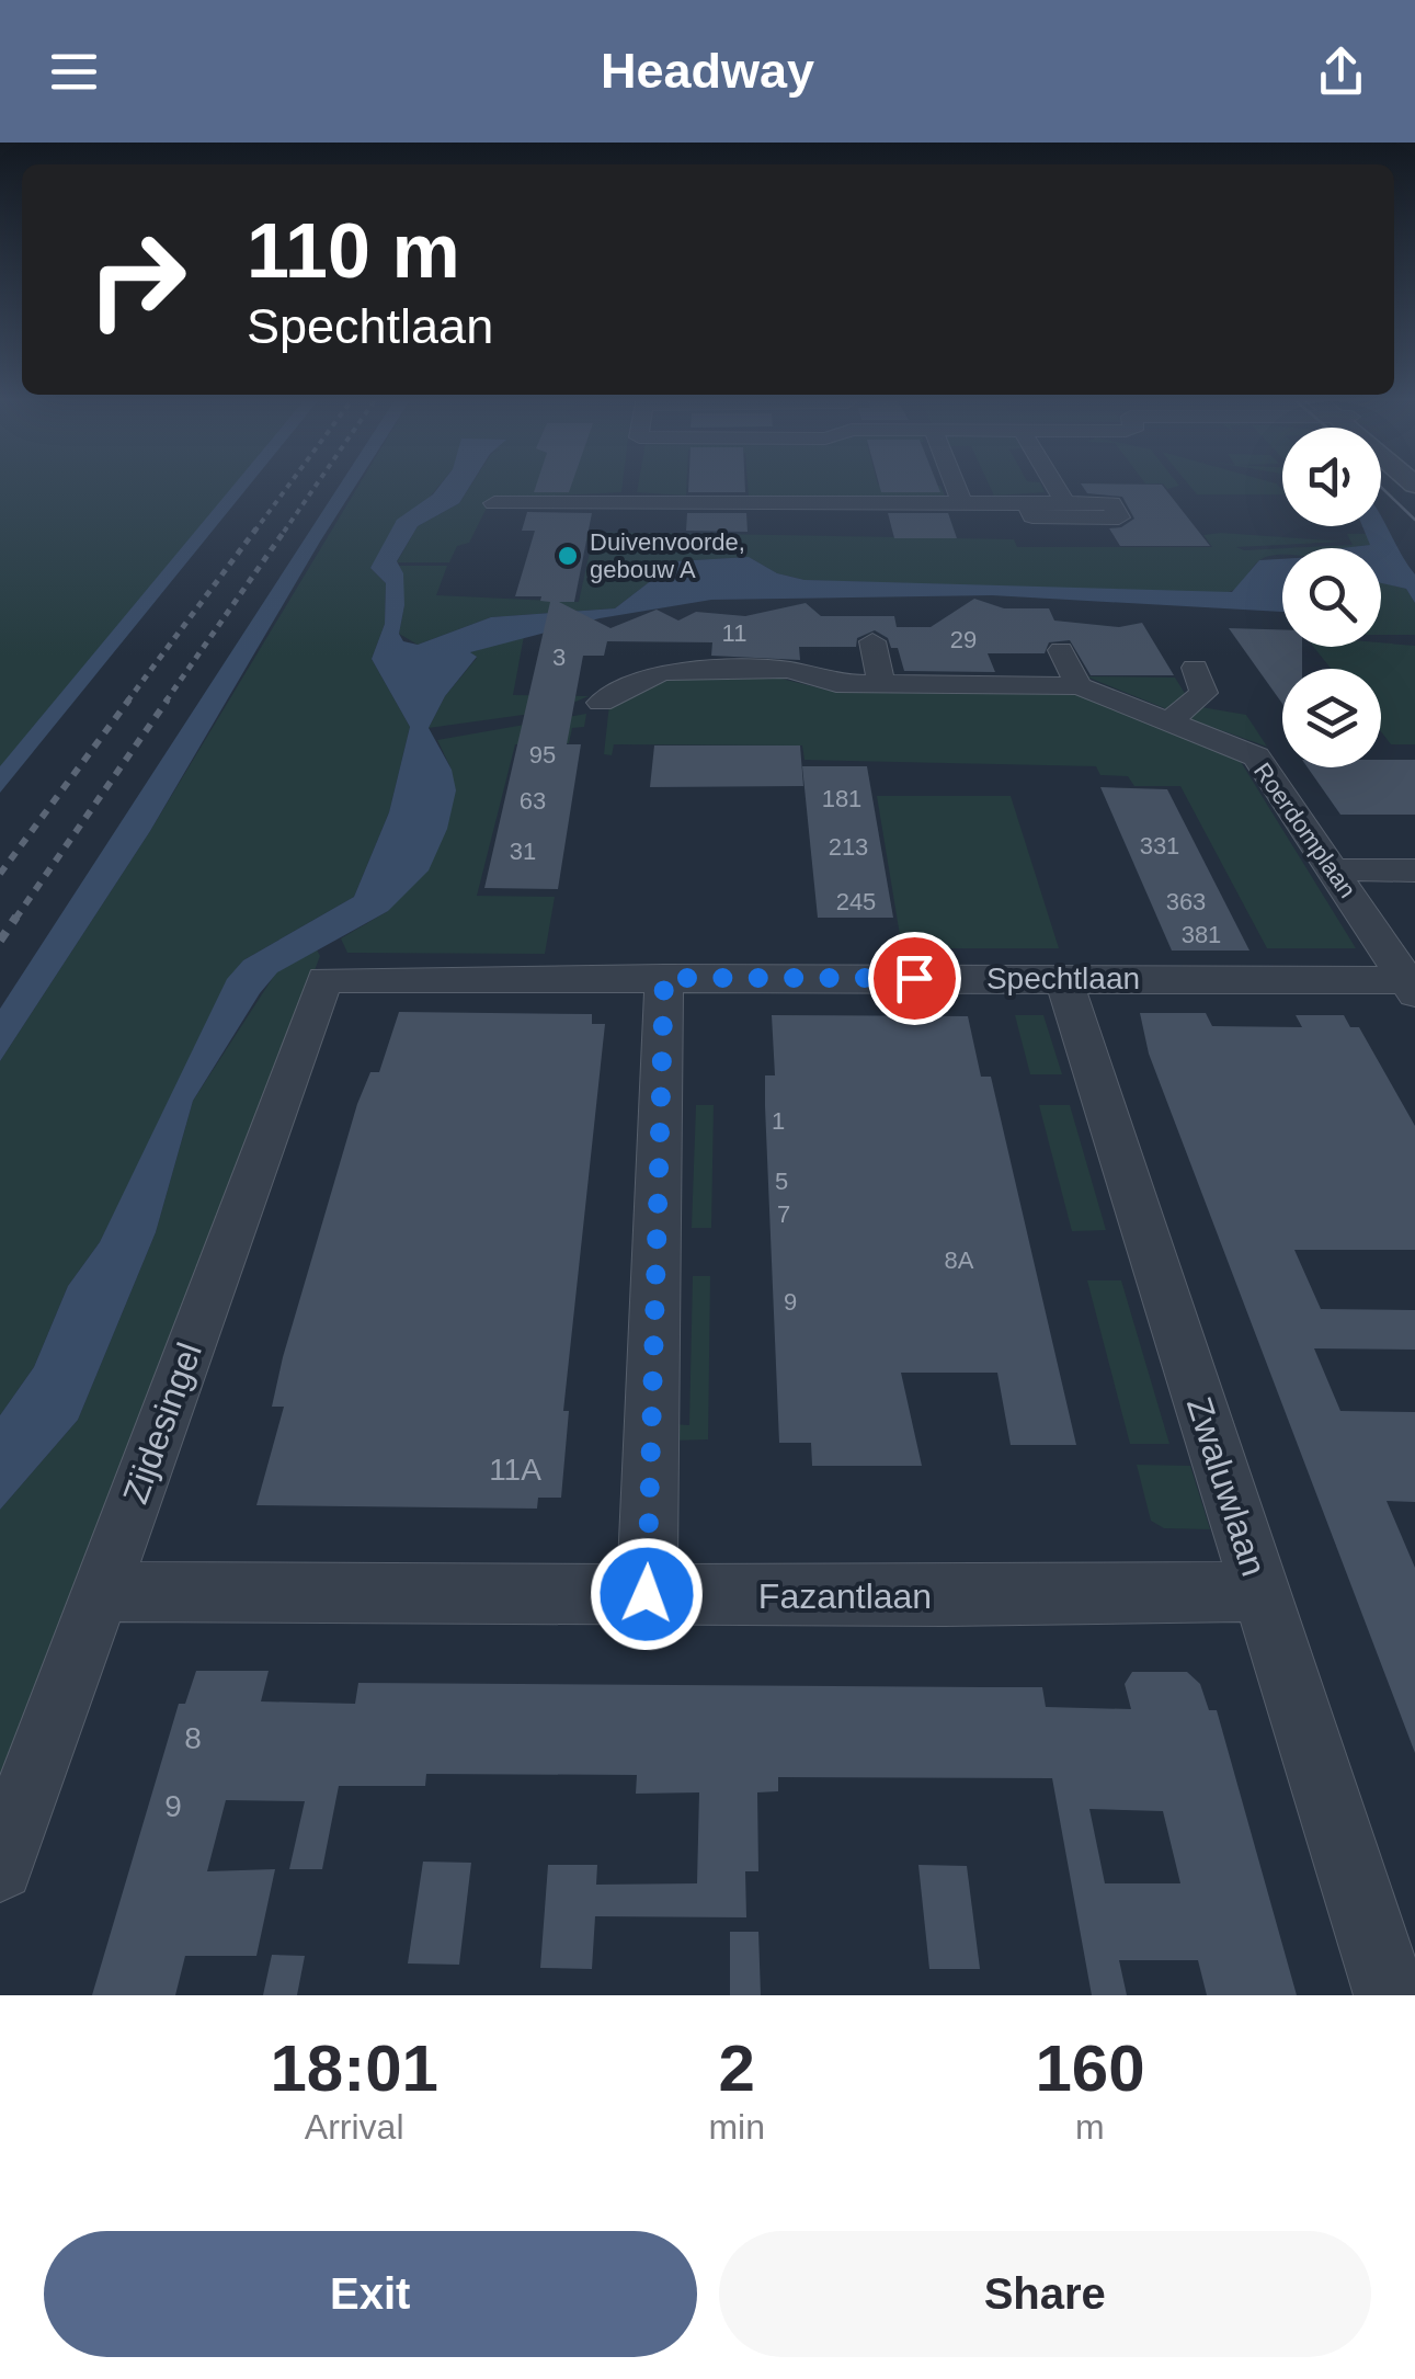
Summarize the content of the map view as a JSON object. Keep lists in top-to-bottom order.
{
  "streets": {
    "street": [
      "Roerdomplaan",
      "Spechtlaan",
      "Zijdesingel",
      "Zwaluwlaan",
      "Fazantlaan"
    ]
  },
  "crossings": [
    ["Roerdomplaan", "Spechtlaan"],
    ["Spechtlaan", "Zijdesingel"],
    ["Spechtlaan", "Zwaluwlaan"],
    ["Zijdesingel", "Fazantlaan"],
    ["Zwaluwlaan", "Fazantlaan"]
  ],
  "places": ["Duivenvoorde, gebouw A"],
  "house_numbers": [
    "11",
    "29",
    "3",
    "95",
    "181",
    "63",
    "331",
    "213",
    "31",
    "245",
    "363",
    "381",
    "1",
    "5",
    "7",
    "8A",
    "9",
    "11A",
    "8",
    "9"
  ],
  "page": {
    "header": "Headway",
    "turn": ["110 m", "Spechtlaan"],
    "eta": [
      "18:01",
      "Arrival",
      "2",
      "min",
      "160",
      "m"
    ],
    "buttons": ["Exit", "Share"]
  }
}
